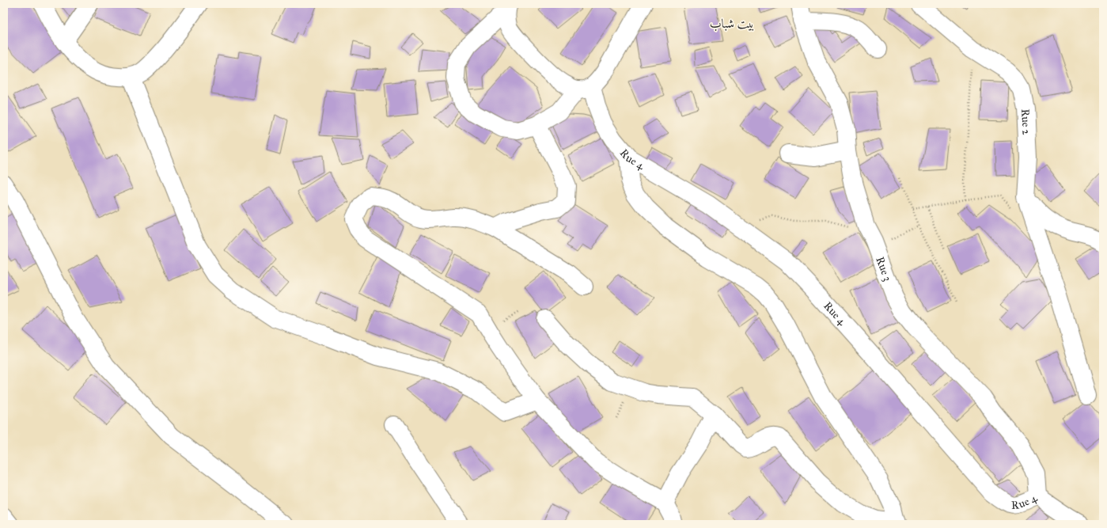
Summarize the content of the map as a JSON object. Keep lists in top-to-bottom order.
{
  "streets": {
    "street": ["Rue 2", "Rue 4", "Rue 3"]
  },
  "crossings": [
    ["Rue 4", "Rue 3"]
  ],
  "districts": ["بيت شباب"]
}
